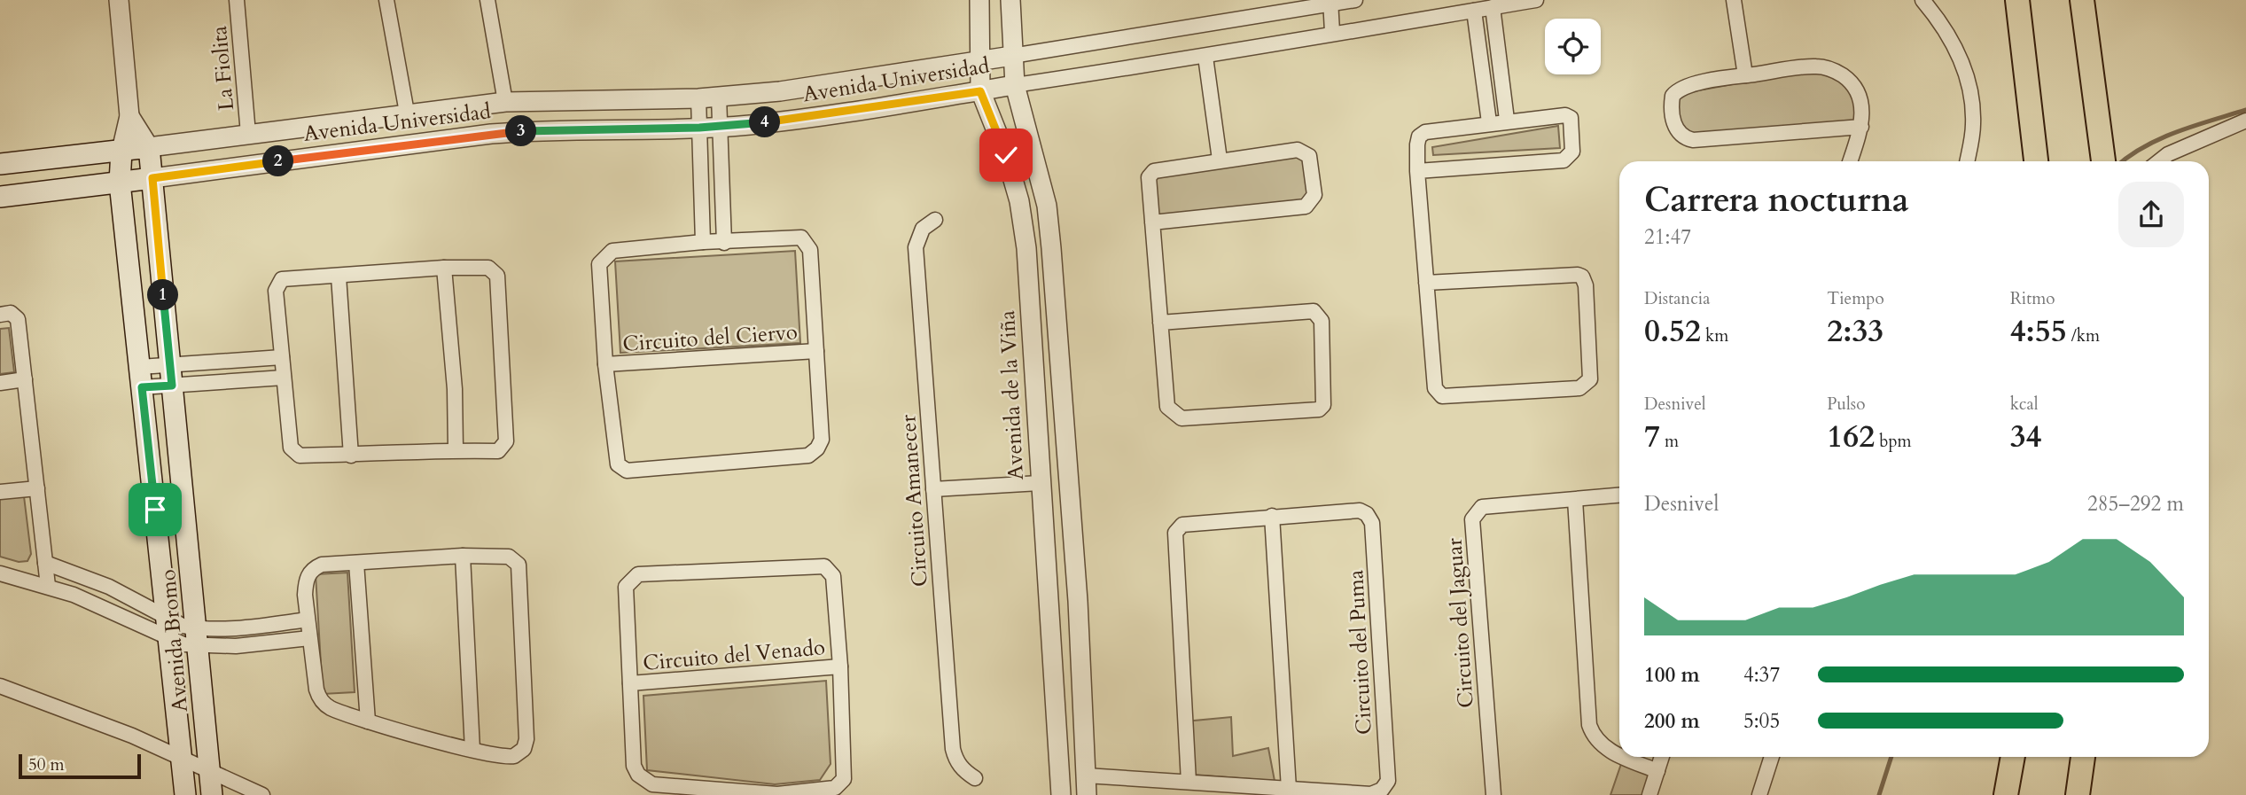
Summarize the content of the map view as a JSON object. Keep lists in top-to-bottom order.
{
  "streets": {
    "main road": ["Avenida Universidad", "Avenida Bromo"],
    "street": [
      "La Fiolita",
      "Circuito del Ciervo",
      "Avenida de la Viña",
      "Circuito Amanecer",
      "Circuito del Jaguar",
      "Circuito del Puma",
      "Circuito del Venado"
    ]
  },
  "crossings": [
    ["La Fiolita", "Avenida Universidad"],
    ["Avenida Universidad", "Avenida de la Viña"],
    ["Avenida Universidad", "Avenida Bromo"]
  ],
  "scale_bar": "50 m",
  "page": {
    "pins": [
      "4",
      "3",
      "2",
      "1"
    ],
    "heading": ["Carrera nocturna", "21:47"],
    "stats": [
      ["Distancia", "0.52 km"],
      ["Tiempo", "2:33"],
      ["Ritmo", "4:55 /km"],
      ["Desnivel", "7 m"],
      ["Pulso", "162 bpm"],
      ["kcal", "34"]
    ],
    "chart": ["Desnivel", "285–292 m"],
    "list": [
      {
        "name": "100 m",
        "note": "4:37"
      },
      {
        "name": "200 m",
        "note": "5:05"
      }
    ],
    "scale": "50 m"
  }
}
